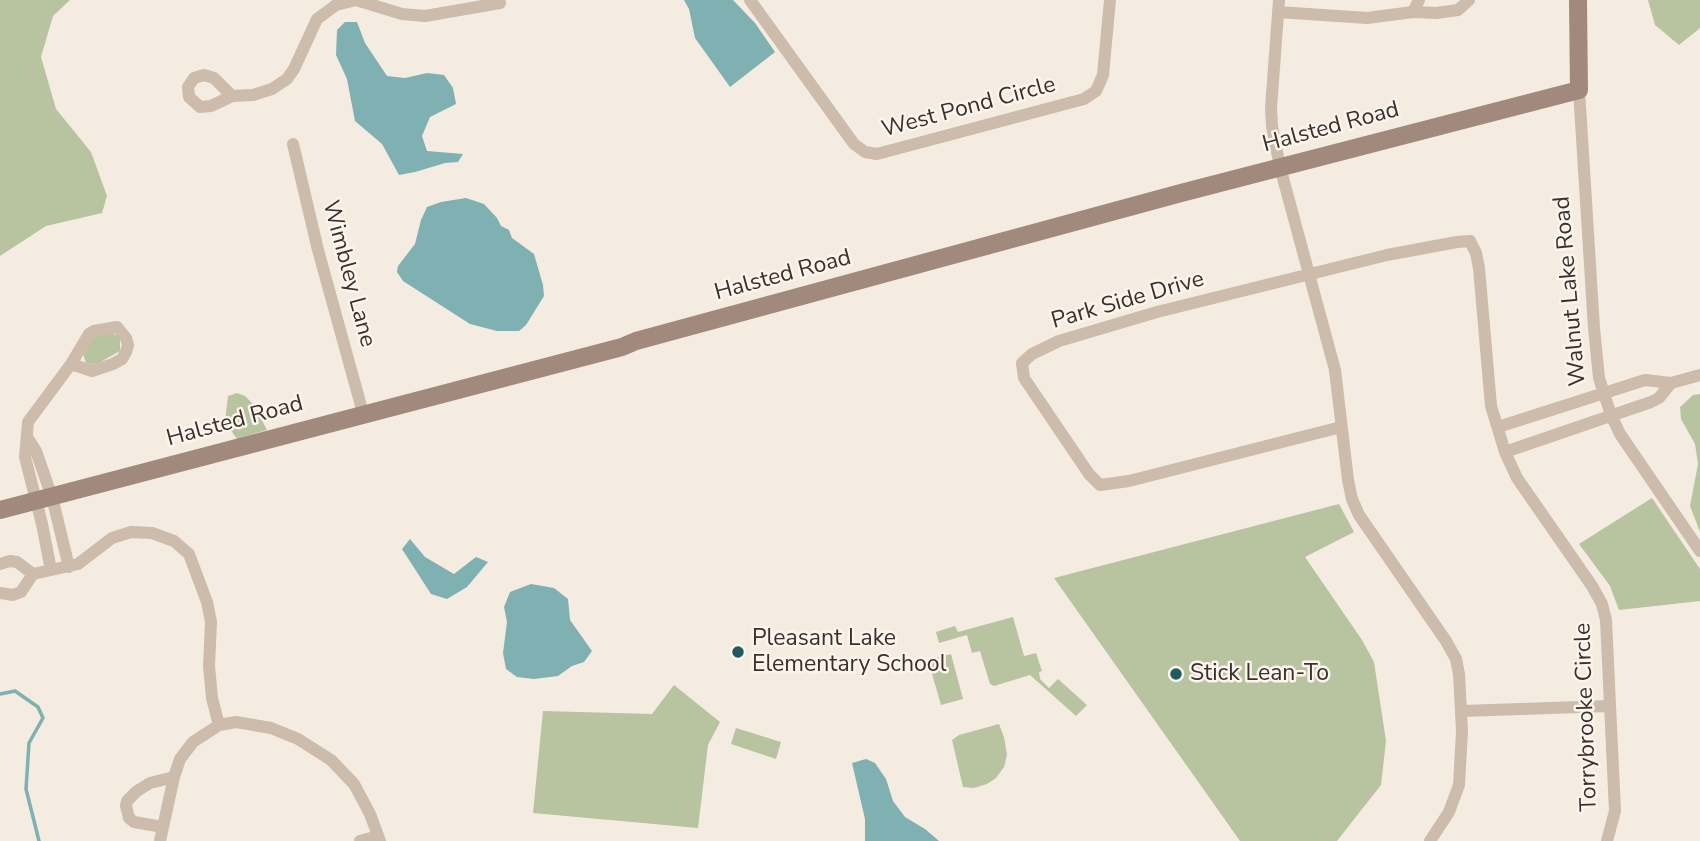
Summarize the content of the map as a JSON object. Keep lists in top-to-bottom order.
{
  "streets": {
    "street": [
      "West Pond Circle",
      "Halsted Road",
      "Wimbley Lane",
      "Walnut Lake Road",
      "Park Side Drive",
      "Torrybrooke Circle"
    ]
  },
  "crossings": [
    ["Halsted Road", "Wimbley Lane"],
    ["Halsted Road", "Walnut Lake Road"],
    ["Park Side Drive", "Torrybrooke Circle"]
  ],
  "places": ["Pleasant Lake Elementary School", "Stick Lean-To"]
}
